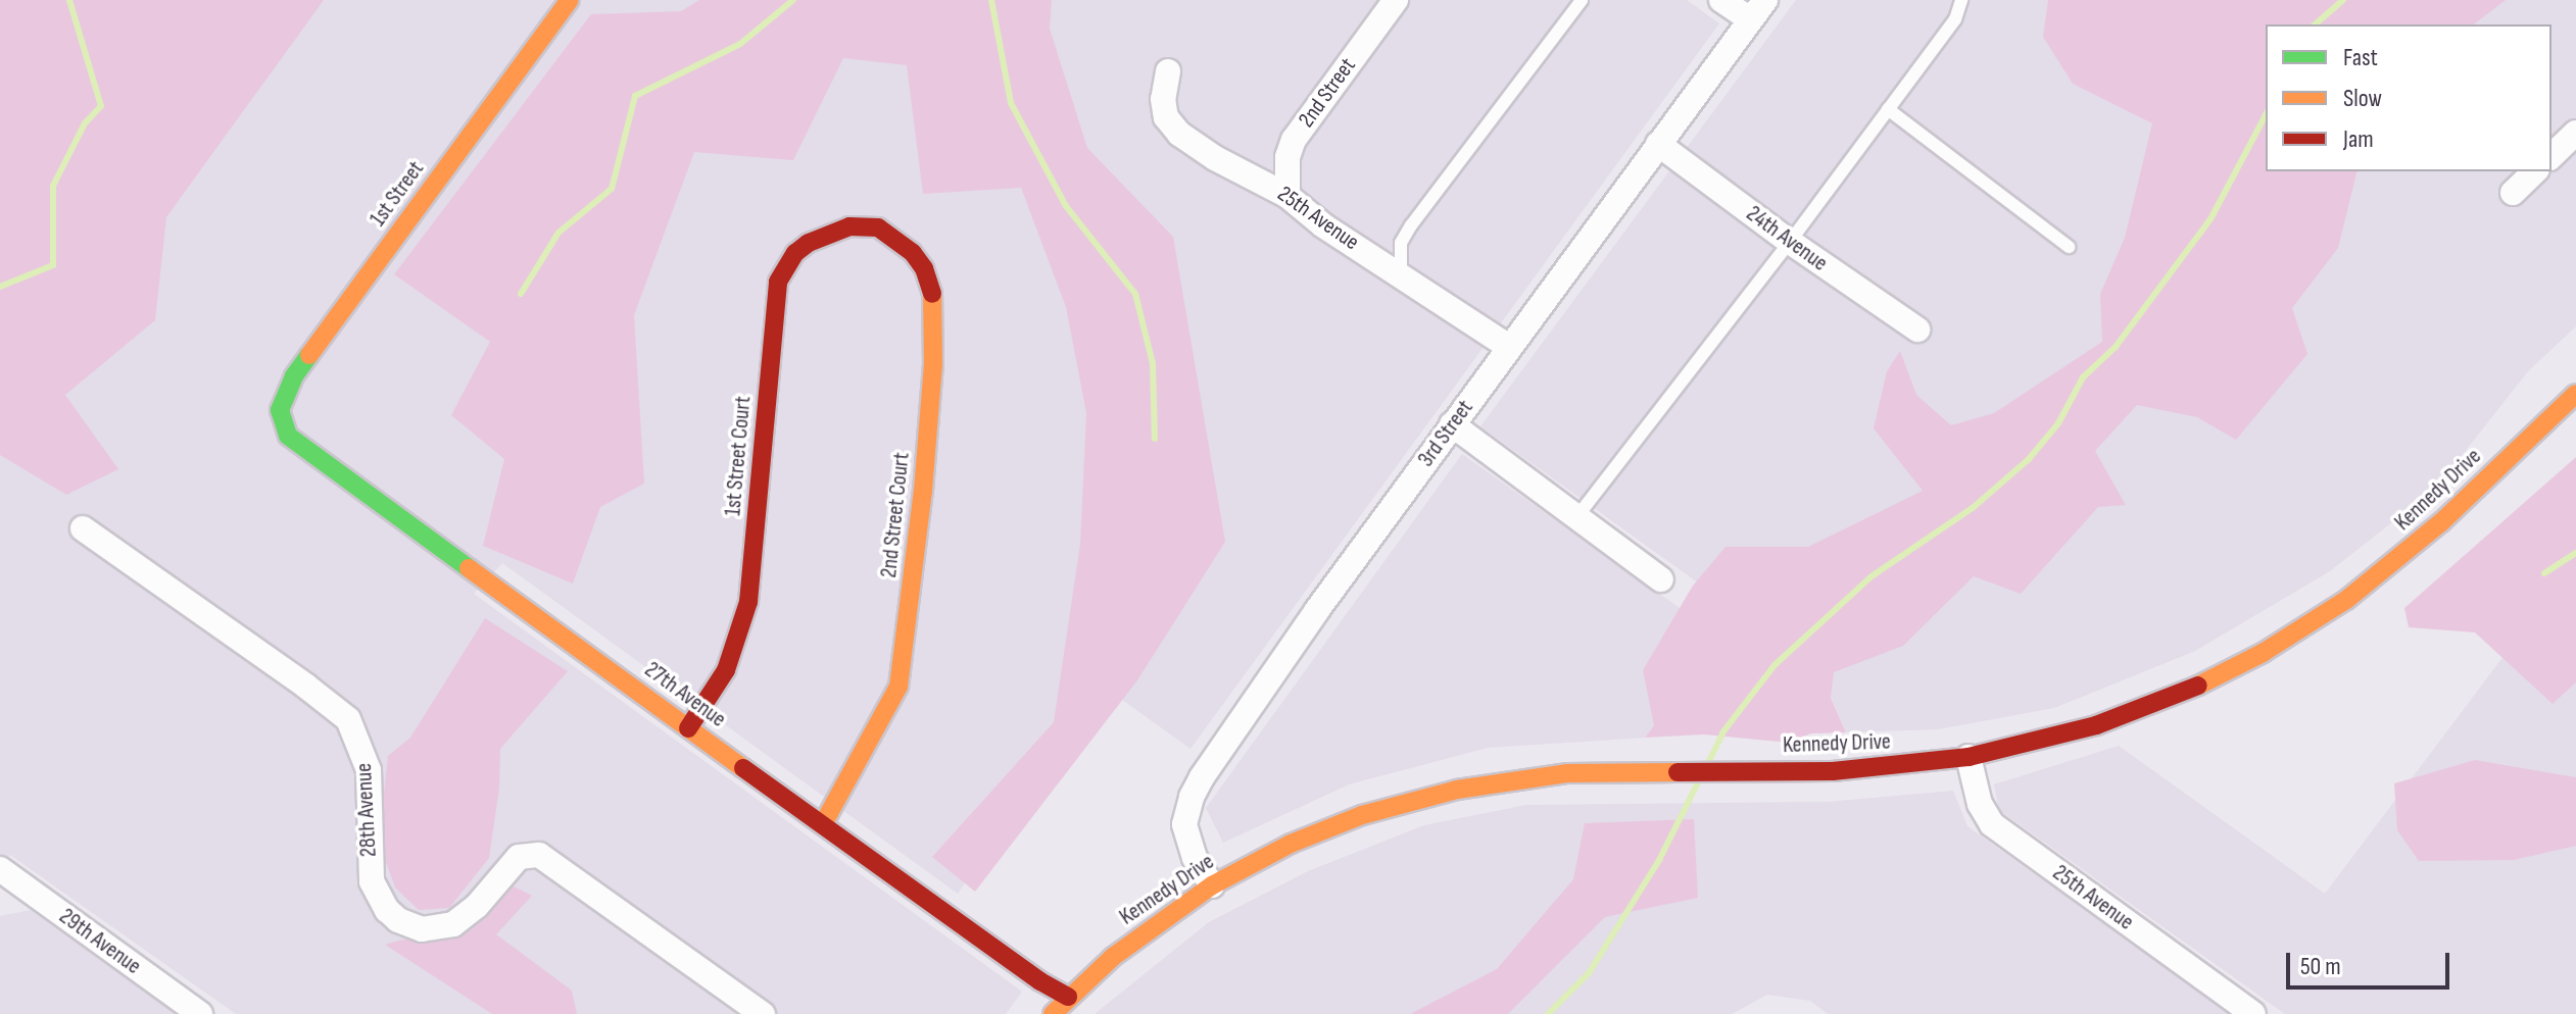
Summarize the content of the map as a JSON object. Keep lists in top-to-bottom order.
{
  "streets": {
    "street": [
      "2nd Street",
      "1st Street",
      "25th Avenue",
      "24th Avenue",
      "3rd Street",
      "1st Street Court",
      "Kennedy Drive",
      "2nd Street Court",
      "27th Avenue",
      "28th Avenue",
      "29th Avenue"
    ]
  },
  "crossings": [
    ["2nd Street", "25th Avenue"],
    ["1st Street", "27th Avenue"],
    ["25th Avenue", "3rd Street"],
    ["25th Avenue", "Kennedy Drive"],
    ["24th Avenue", "3rd Street"],
    ["3rd Street", "Kennedy Drive"],
    ["1st Street Court", "2nd Street Court"],
    ["1st Street Court", "27th Avenue"],
    ["Kennedy Drive", "27th Avenue"],
    ["2nd Street Court", "27th Avenue"]
  ],
  "legend": ["Fast", "Slow", "Jam"],
  "scale_bar": "50 m"
}
